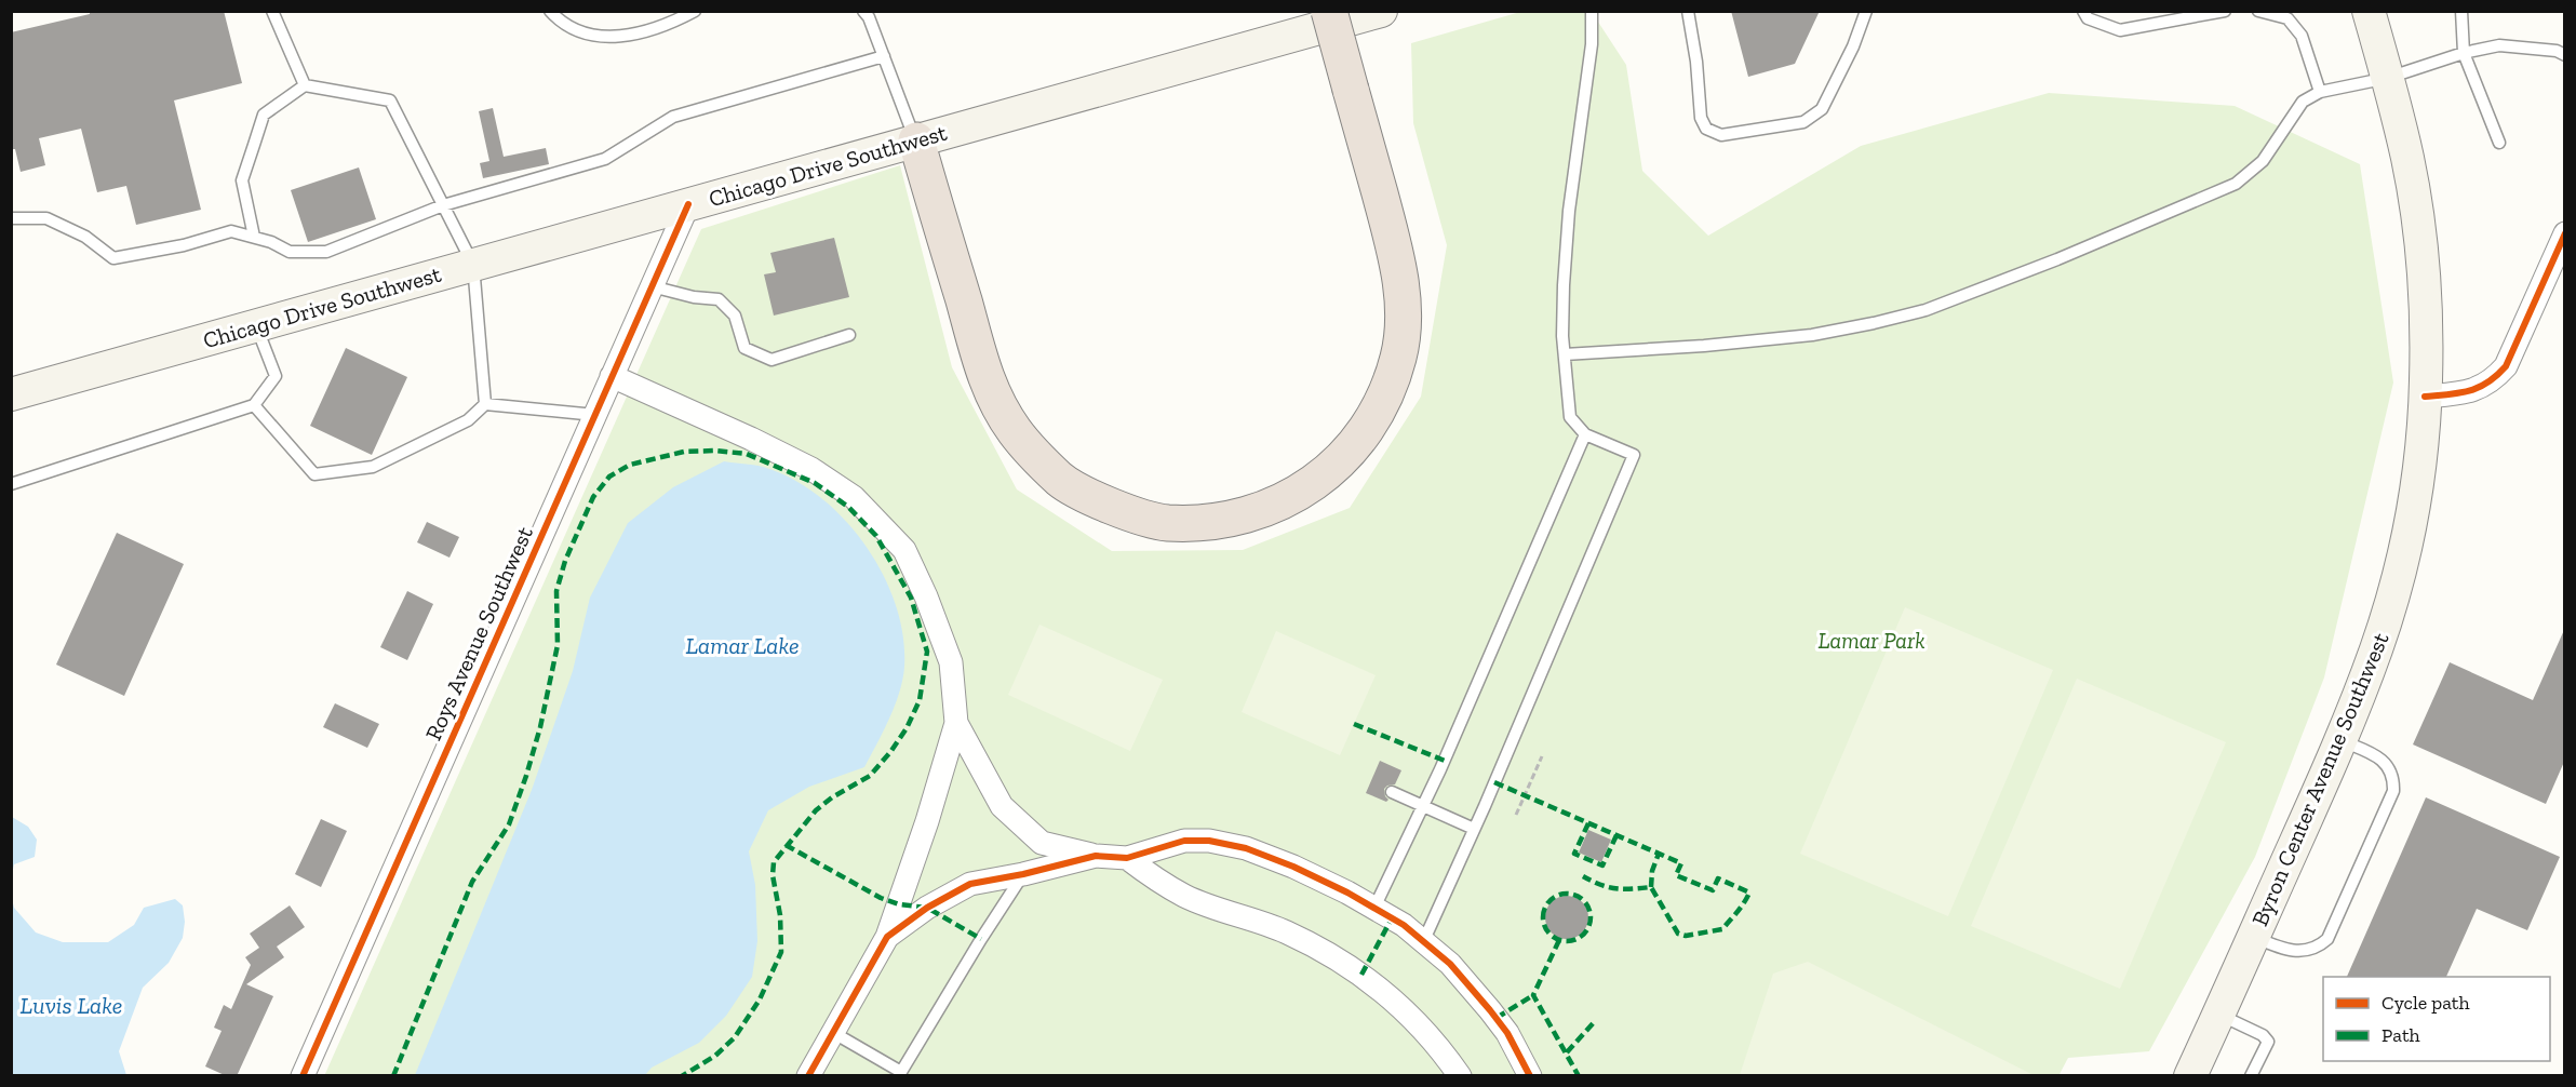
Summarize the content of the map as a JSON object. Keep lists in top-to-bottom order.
{
  "streets": {
    "main road": ["Chicago Drive Southwest", "Byron Center Avenue Southwest"],
    "street": ["Roys Avenue Southwest"]
  },
  "crossings": [
    ["Chicago Drive Southwest", "Roys Avenue Southwest"]
  ],
  "water": ["Lamar Lake", "Luvis Lake"],
  "parks": ["Lamar Park"],
  "legend": ["Cycle path", "Path"]
}
